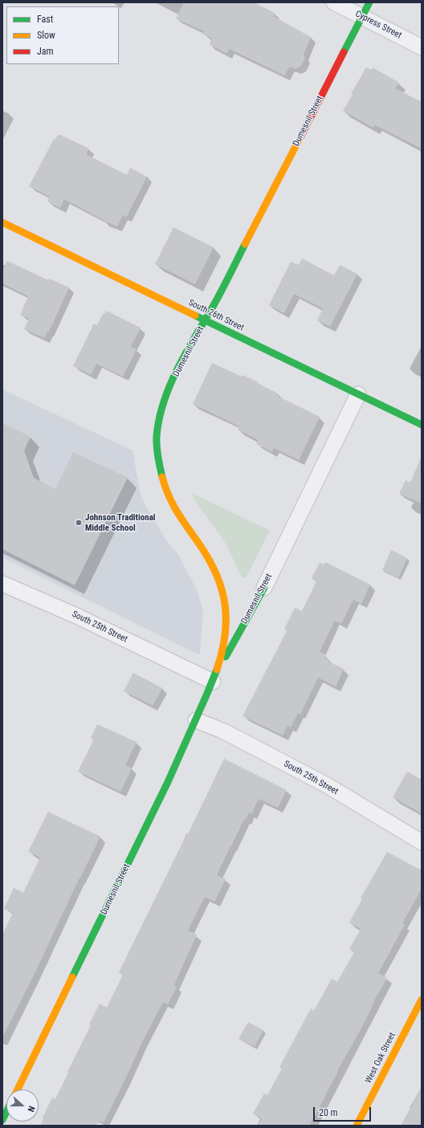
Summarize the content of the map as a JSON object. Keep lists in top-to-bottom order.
{
  "streets": {
    "main road": ["Dumesnil Street", "South 26th Street", "West Oak Street"],
    "street": ["Cypress Street", "South 25th Street"]
  },
  "crossings": [
    ["Cypress Street", "Dumesnil Street"],
    ["Dumesnil Street", "South 26th Street"],
    ["Dumesnil Street", "South 25th Street"]
  ],
  "places": ["Johnson Traditional Middle School"],
  "legend": ["Fast", "Slow", "Jam"],
  "scale_bar": "20 m",
  "north": "right"
}
